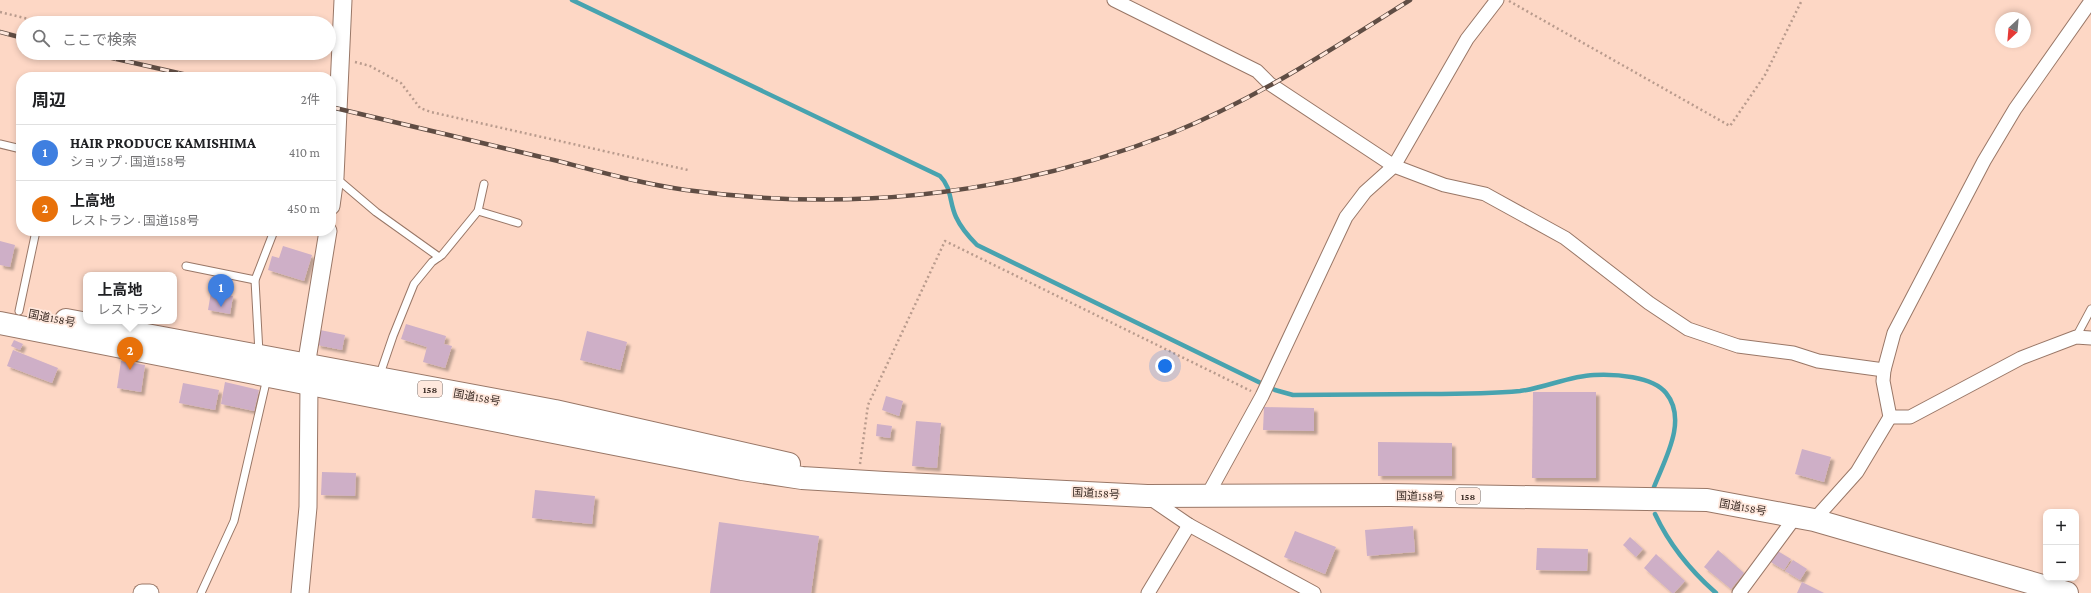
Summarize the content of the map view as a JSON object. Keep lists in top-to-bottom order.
{
  "streets": {
    "highway": ["国道158号", "158"]
  },
  "north": "bottom left",
  "page": {
    "search": "ここで検索",
    "heading": ["周辺", "2件"],
    "list": [
      {
        "mark": "1",
        "name": "HAIR PRODUCE KAMISHIMA",
        "note": "ショップ · 国道158号",
        "value": "410 m"
      },
      {
        "mark": "2",
        "name": "上高地",
        "note": "レストラン · 国道158号",
        "value": "450 m"
      }
    ],
    "popup": ["上高地", "レストラン"],
    "pins": ["1", "2"],
    "map_buttons": ["+", "−"]
  }
}
